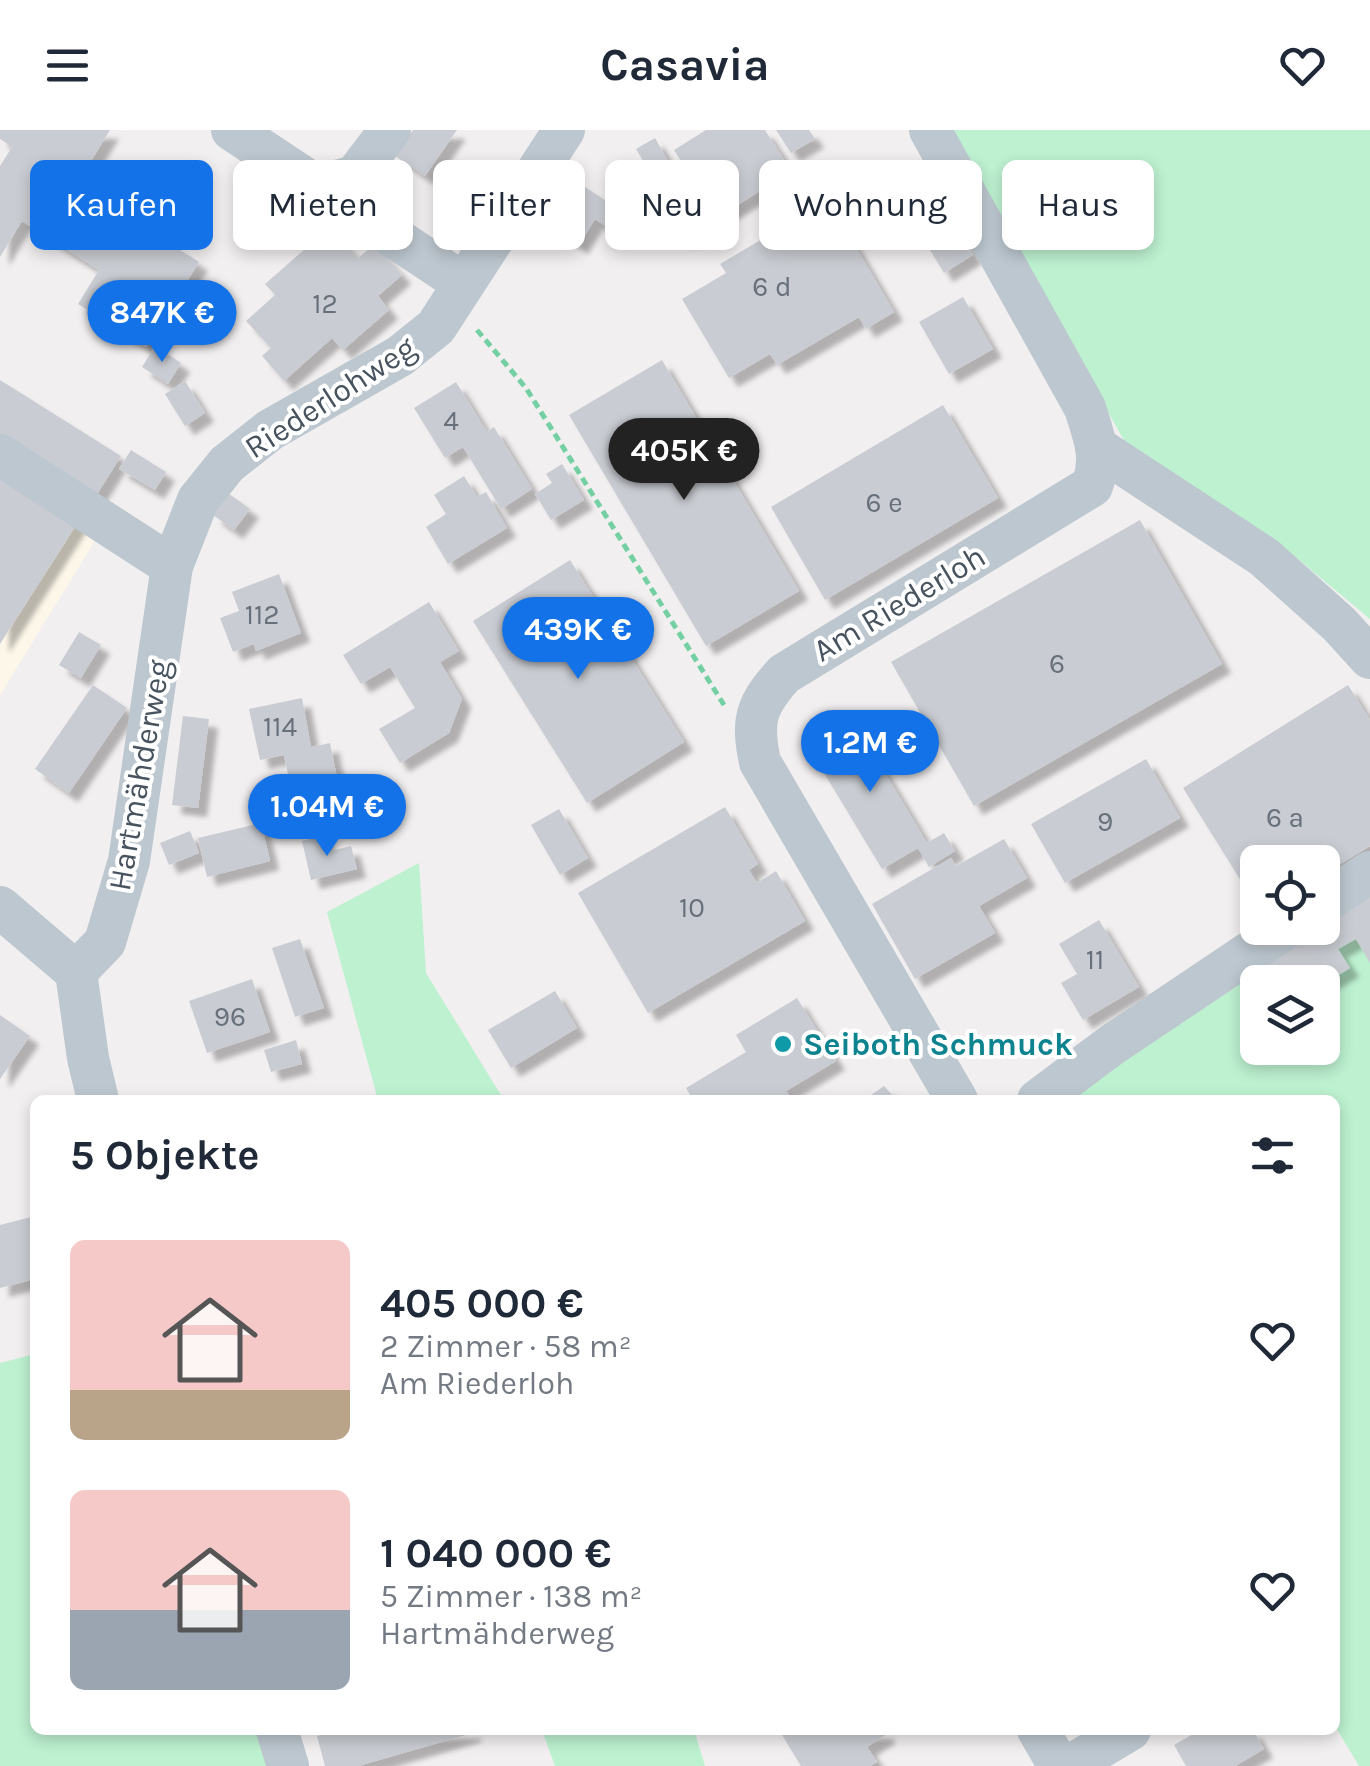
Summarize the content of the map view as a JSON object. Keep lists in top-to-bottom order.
{
  "streets": {
    "street": ["Riederlohweg", "Am Riederloh", "Hartmähderweg"]
  },
  "crossings": [
    ["Riederlohweg", "Hartmähderweg"]
  ],
  "places": ["Seiboth Schmuck"],
  "house_numbers": [
    "6 d",
    "12",
    "4",
    "6 e",
    "112",
    "6",
    "114",
    "6 a",
    "9",
    "10",
    "11",
    "96"
  ],
  "page": {
    "header": "Casavia",
    "chip": [
      "Kaufen",
      "Mieten",
      "Filter",
      "Neu",
      "Wohnung",
      "Haus"
    ],
    "price": [
      "847K €",
      "405K €",
      "439K €",
      "1.2M €",
      "1.04M €"
    ],
    "heading": "5 Objekte",
    "list": [
      {
        "name": "405 000 €",
        "note": "2 Zimmer · 58 m² · Am Riederloh"
      },
      {
        "name": "1 040 000 €",
        "note": "5 Zimmer · 138 m² · Hartmähderweg"
      }
    ]
  }
}
